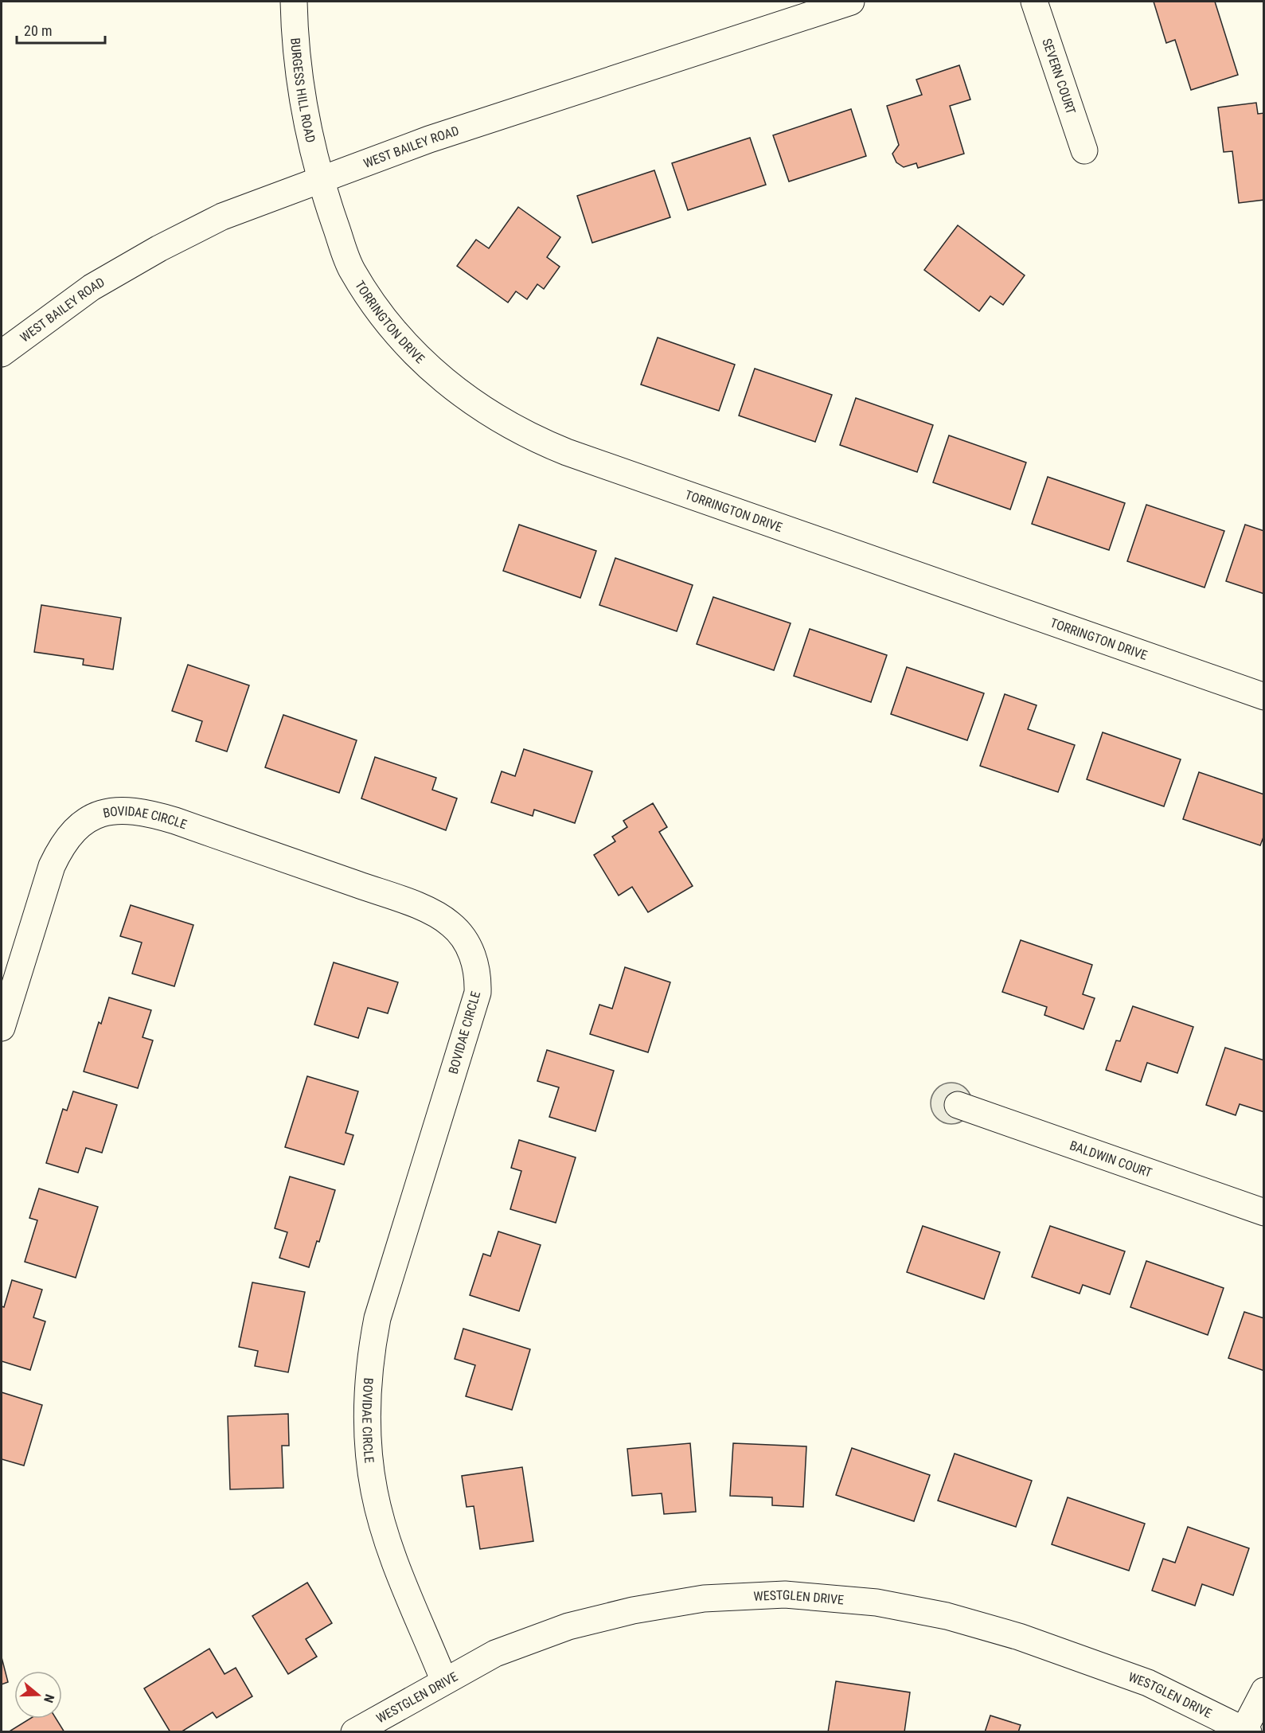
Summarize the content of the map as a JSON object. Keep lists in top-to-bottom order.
{
  "streets": {
    "street": [
      "SEVERN COURT",
      "BURGESS HILL ROAD",
      "WEST BAILEY ROAD",
      "TORRINGTON DRIVE",
      "BOVIDAE CIRCLE",
      "BALDWIN COURT",
      "WESTGLEN DRIVE"
    ]
  },
  "crossings": [
    ["BURGESS HILL ROAD", "WEST BAILEY ROAD"],
    ["BURGESS HILL ROAD", "TORRINGTON DRIVE"],
    ["WEST BAILEY ROAD", "TORRINGTON DRIVE"],
    ["BOVIDAE CIRCLE", "WESTGLEN DRIVE"]
  ],
  "scale_bar": "20 m",
  "north": "right"
}
